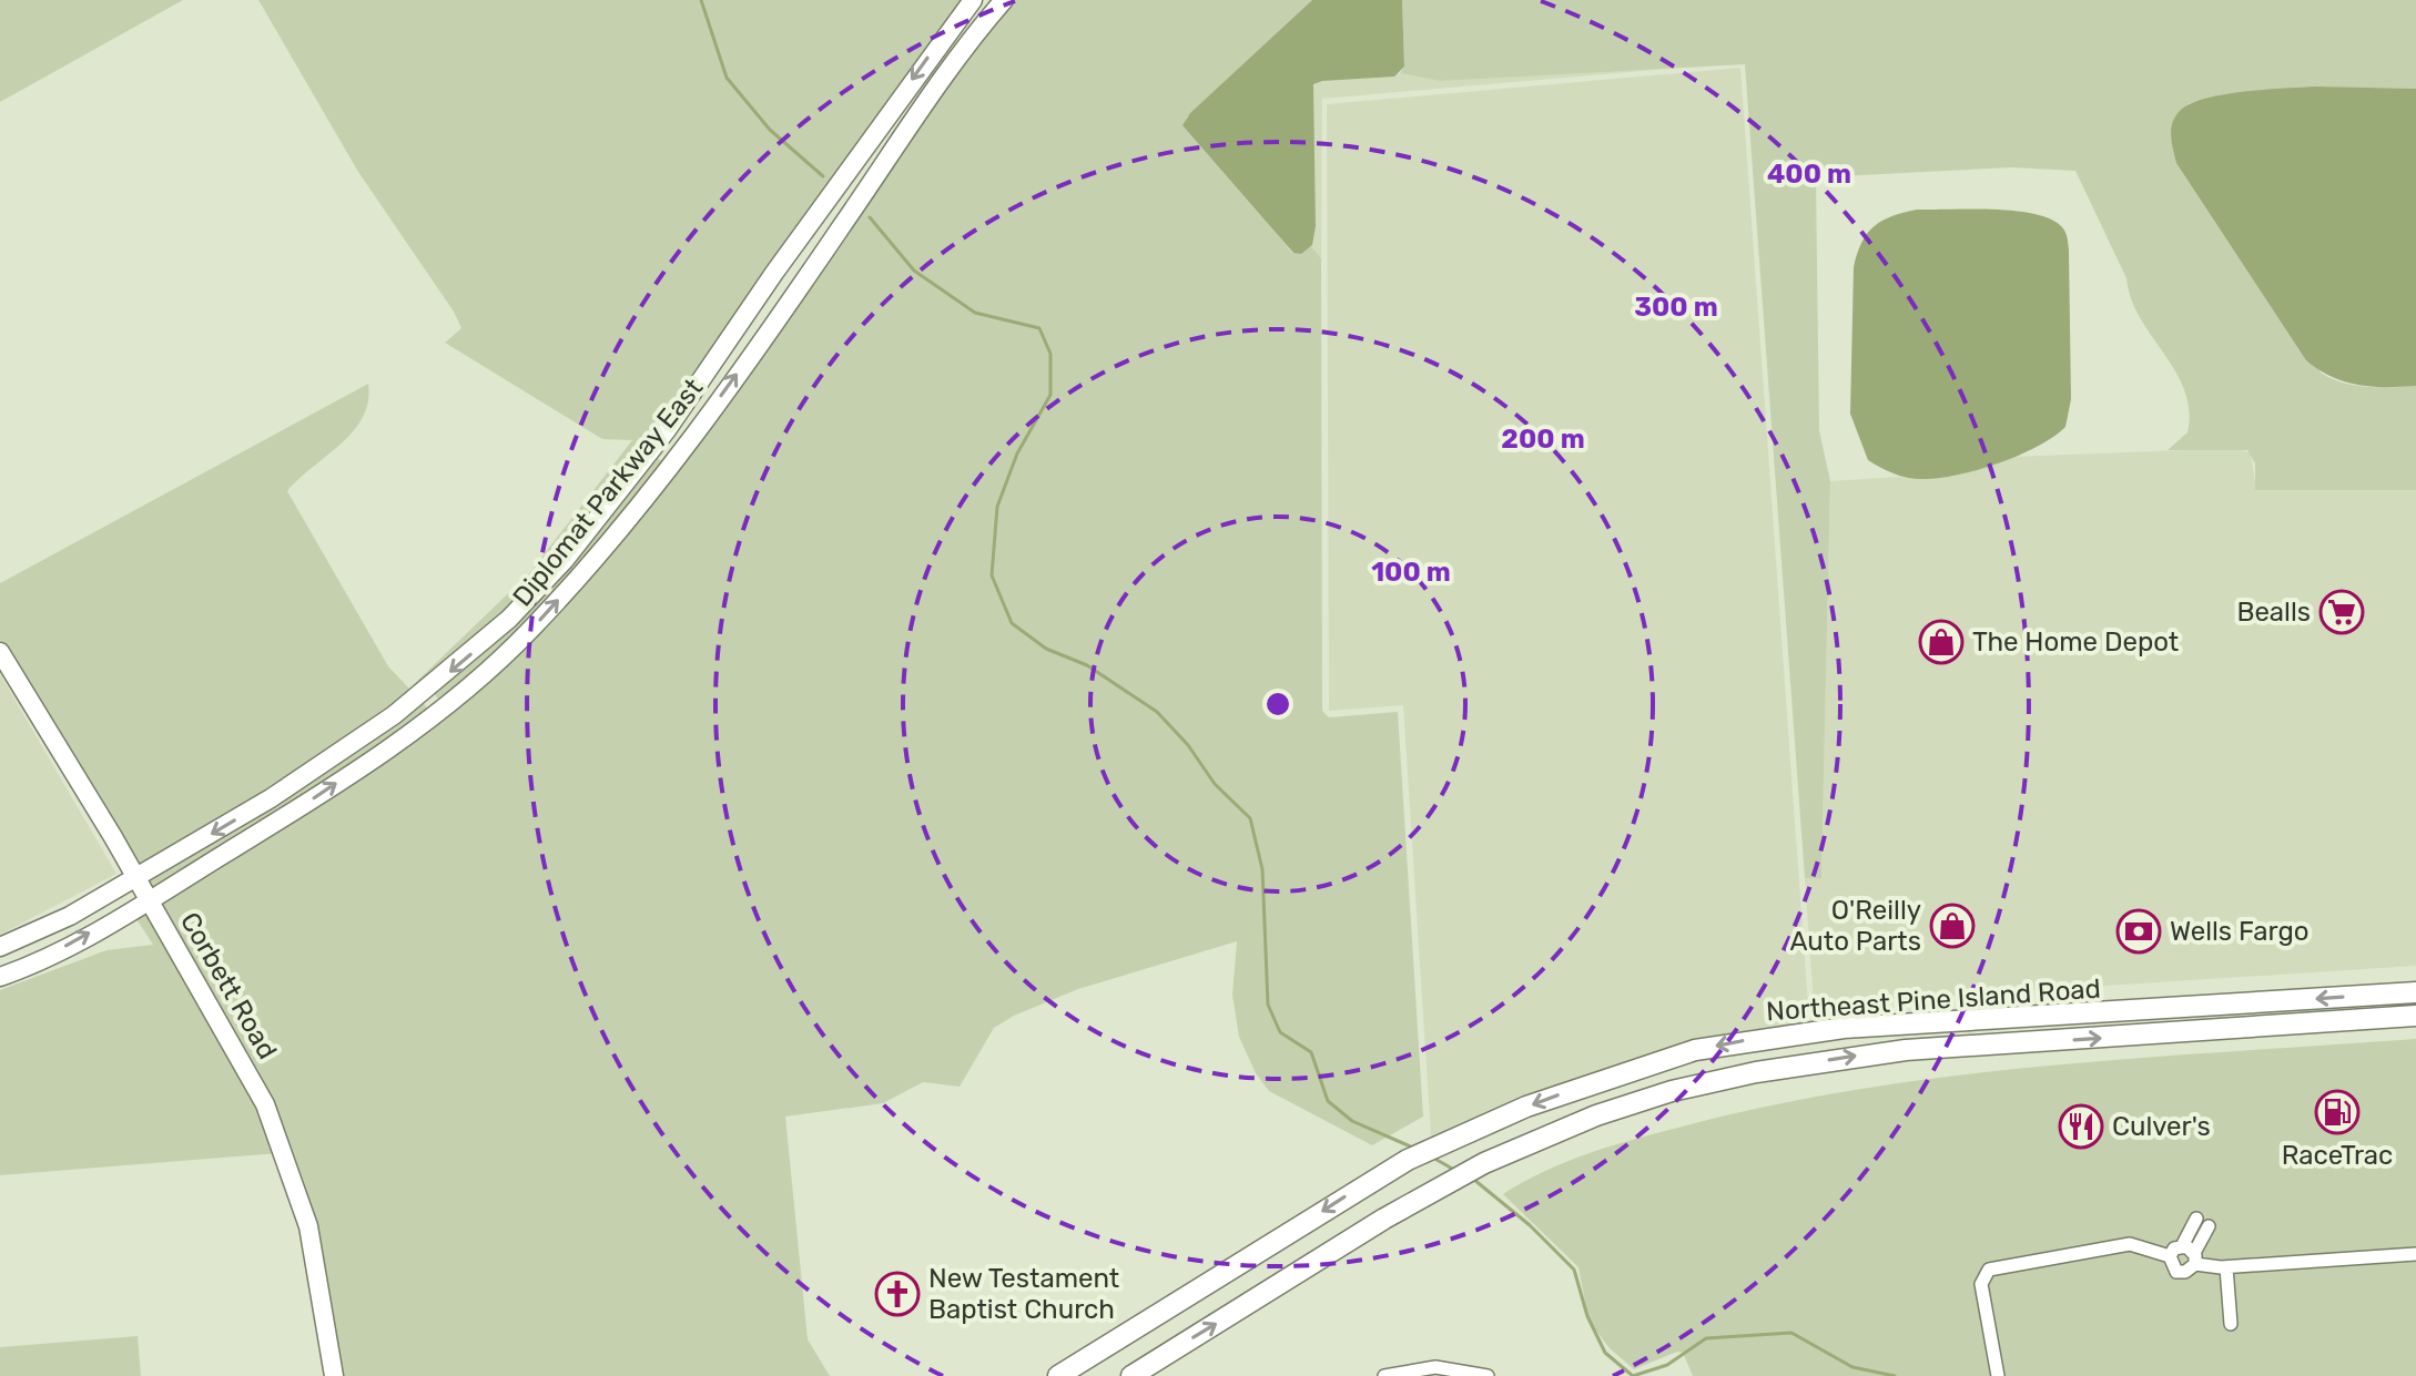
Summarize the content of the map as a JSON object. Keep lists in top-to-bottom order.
{
  "streets": {
    "main road": ["Diplomat Parkway East", "Corbett Road", "Northeast Pine Island Road"]
  },
  "crossings": [
    ["Diplomat Parkway East", "Corbett Road"]
  ],
  "places": {
    "supermarket": ["Bealls"],
    "shop": ["The Home Depot", "O'Reilly Auto Parts"],
    "bank": ["Wells Fargo"],
    "fuel station": ["RaceTrac"],
    "restaurant": ["Culver's"],
    "church": ["New Testament Baptist Church"]
  },
  "rings": [
    "400 m",
    "300 m",
    "200 m",
    "100 m"
  ]
}
